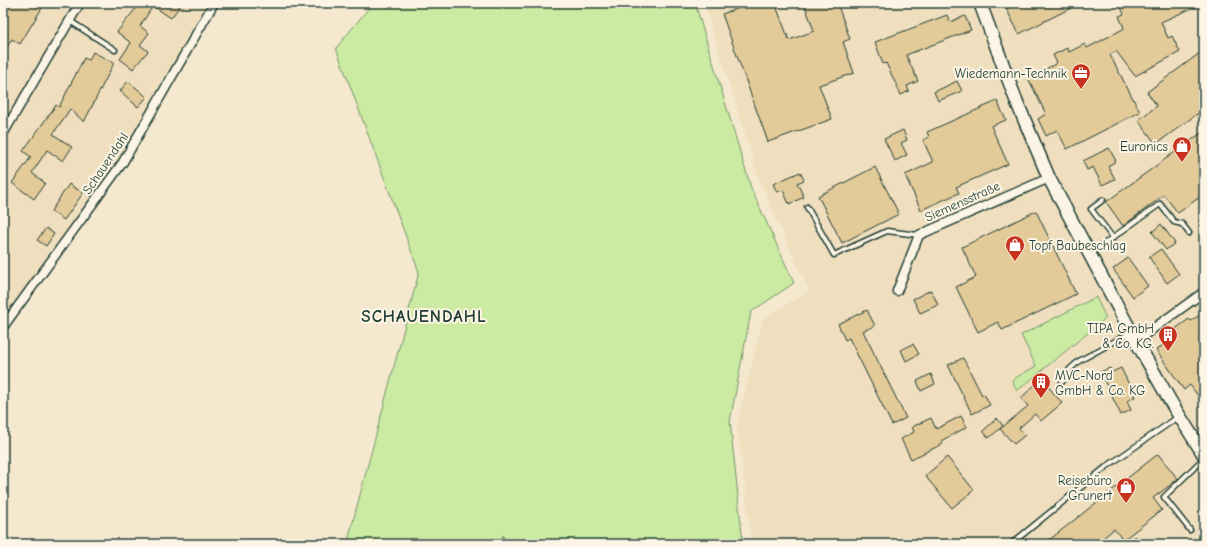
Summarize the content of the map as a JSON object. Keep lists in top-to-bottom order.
{
  "streets": {
    "street": ["Schauendahl", "Siemensstraße"]
  },
  "districts": ["SCHAUENDAHL"],
  "places": {
    "office": ["Wiedemann-Technik"],
    "shop": ["Euronics", "Topf Baubeschlag", "Reisebüro Grunert"],
    "building": ["TIPA GmbH & Co. KG.", "MVC-Nord GmbH & Co. KG"]
  }
}
